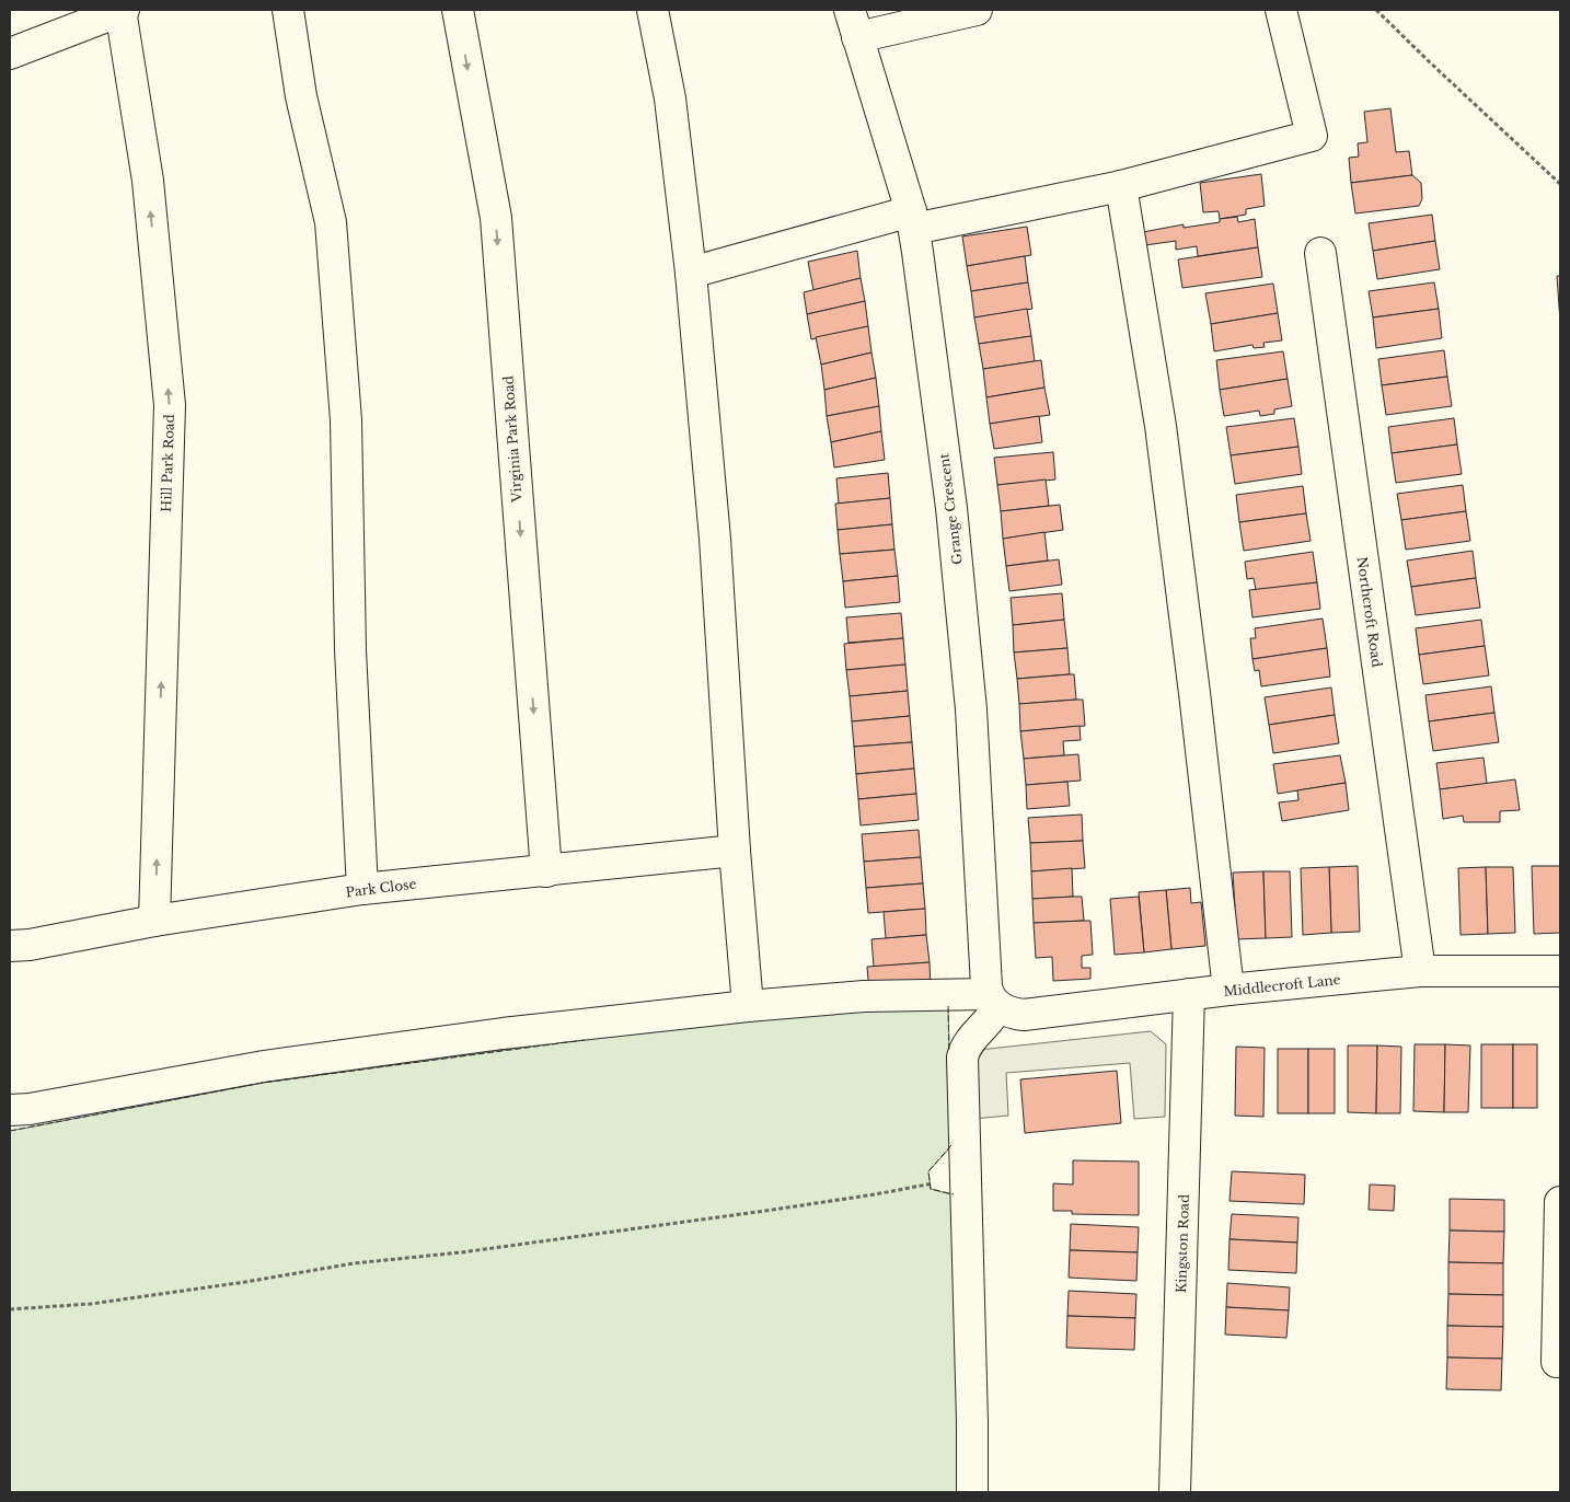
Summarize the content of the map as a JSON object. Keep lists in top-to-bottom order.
{
  "streets": {
    "street": [
      "Virginia Park Road",
      "Hill Park Road",
      "Grange Crescent",
      "Northcroft Road",
      "Park Close",
      "Middlecroft Lane",
      "Kingston Road"
    ]
  },
  "crossings": [
    ["Virginia Park Road", "Park Close"],
    ["Hill Park Road", "Park Close"],
    ["Grange Crescent", "Middlecroft Lane"],
    ["Northcroft Road", "Middlecroft Lane"],
    ["Middlecroft Lane", "Kingston Road"]
  ]
}
